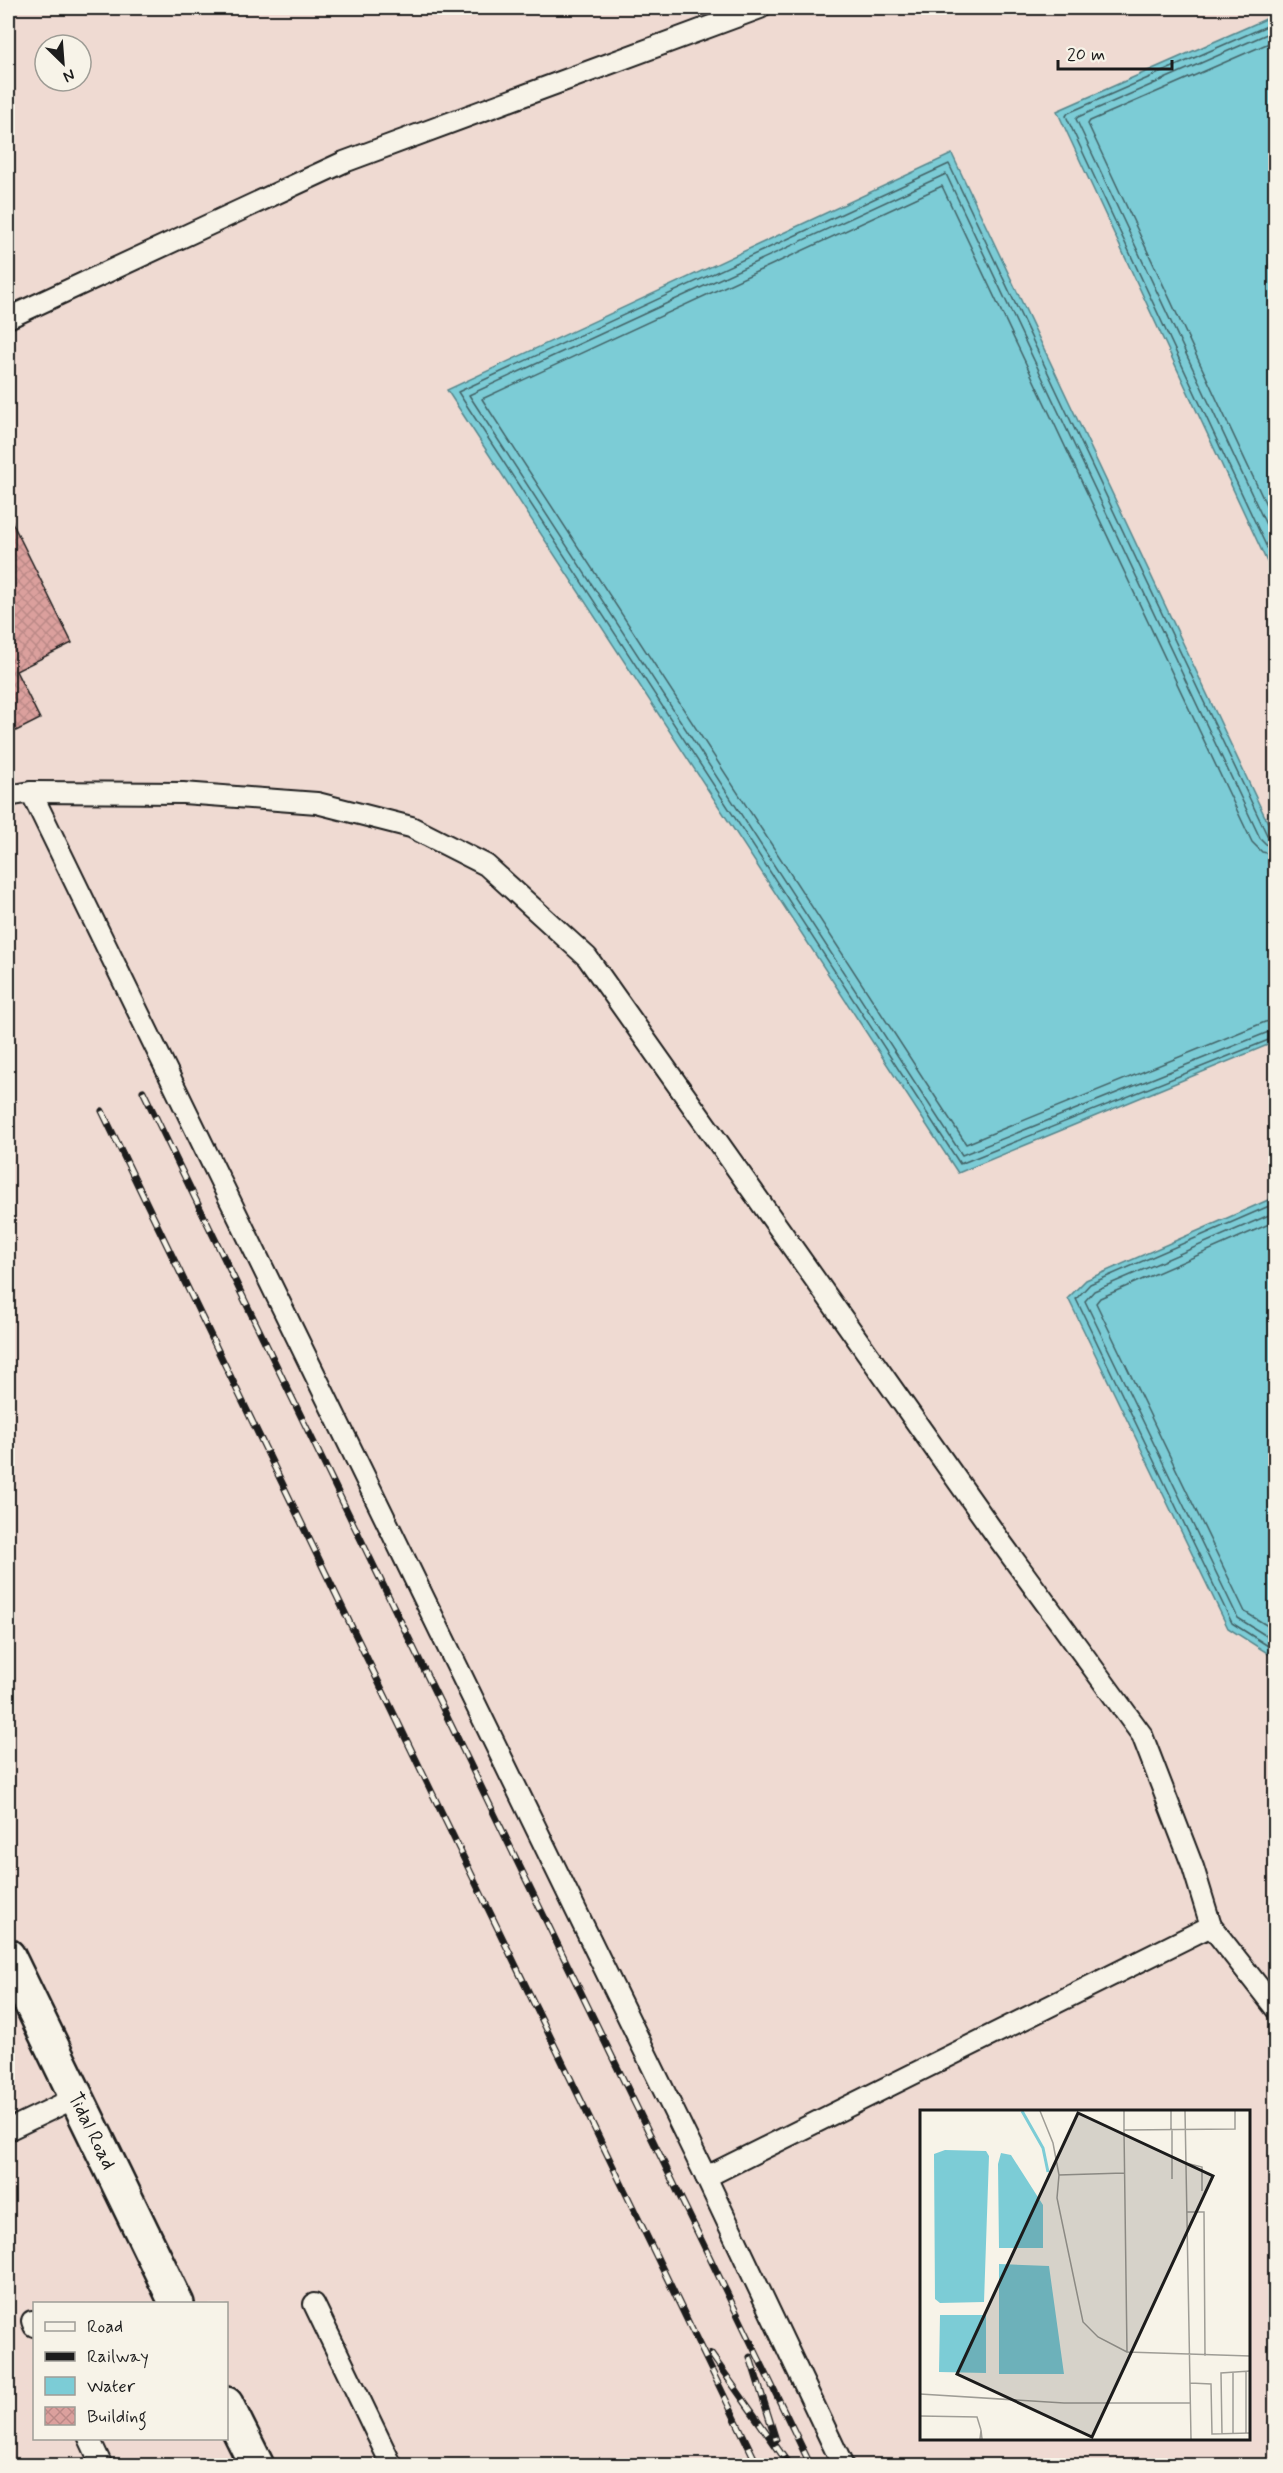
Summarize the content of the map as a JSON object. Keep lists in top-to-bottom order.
{
  "streets": {
    "street": ["Tidal Road"]
  },
  "legend": [
    "Road",
    "Railway",
    "Water",
    "Building"
  ],
  "scale_bar": "20 m",
  "north": "bottom right"
}
